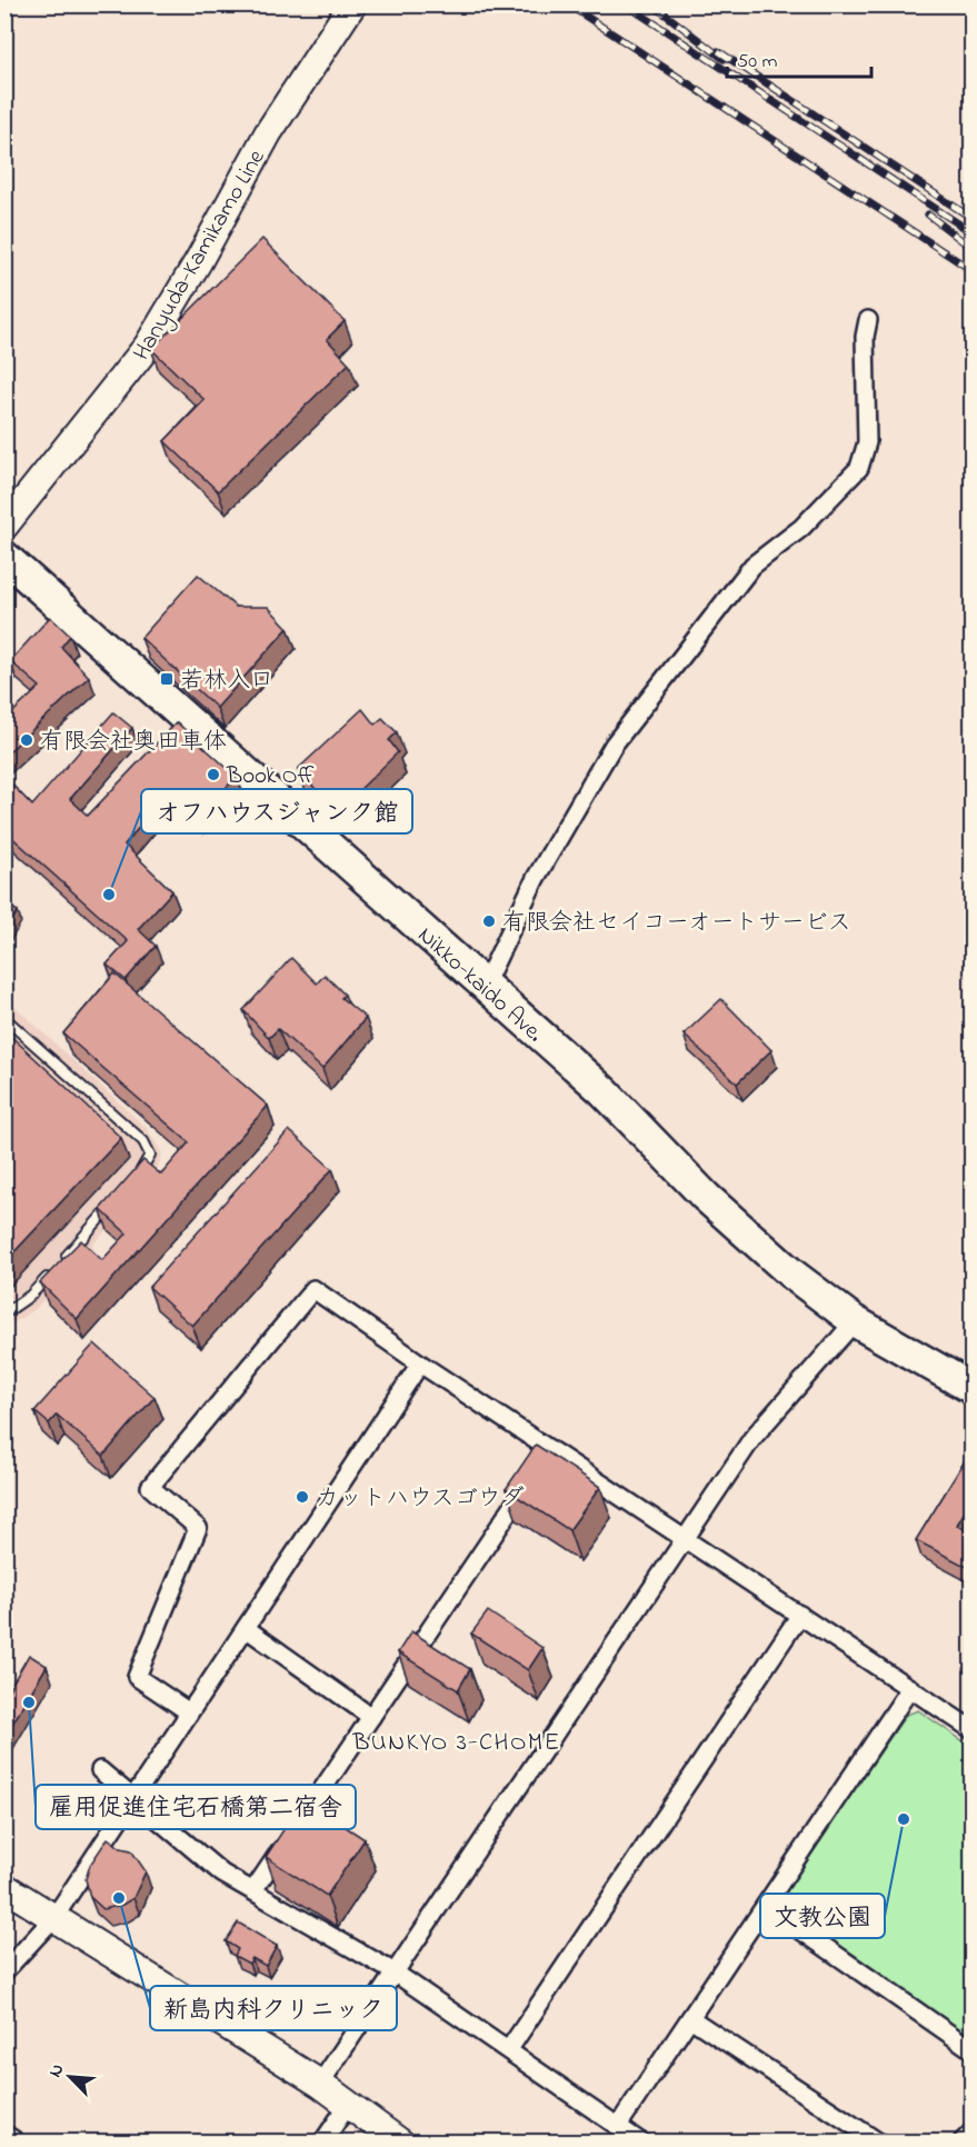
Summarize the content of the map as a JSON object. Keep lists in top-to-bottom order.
{
  "streets": {
    "highway": ["Nikko-kaido Ave."],
    "main road": ["Hanyuda-Kamikamo Line"]
  },
  "districts": ["BUNKYO 3-CHOME"],
  "places": {
    "transit": ["若林入口"],
    "other": [
      "有限会社奥田車体",
      "Book Off",
      "オフハウスジャンク館",
      "有限会社セイコーオートサービス",
      "カットハウスゴウダ",
      "雇用促進住宅石橋第二宿舎",
      "文教公園",
      "新島内科クリニック"
    ]
  },
  "scale_bar": "50 m",
  "north": "top left"
}
